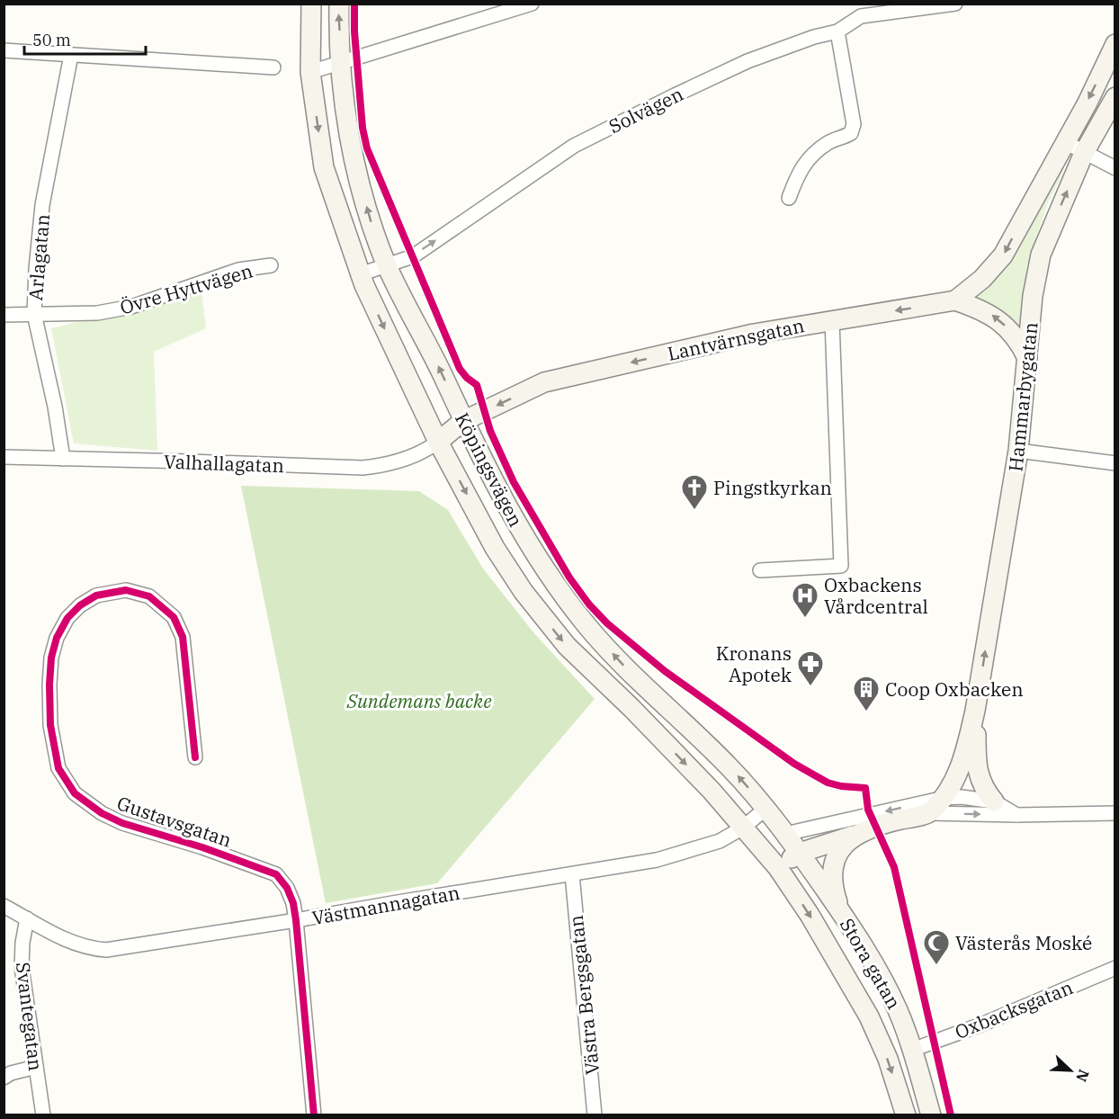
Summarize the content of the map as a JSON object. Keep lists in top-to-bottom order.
{
  "streets": {
    "main road": [
      "Lantvärnsgatan",
      "Hammarbygatan",
      "Köpingsvägen",
      "Stora gatan"
    ],
    "street": [
      "Solvägen",
      "Arlagatan",
      "Övre Hyttvägen",
      "Valhallagatan",
      "Gustavsgatan",
      "Västmannagatan",
      "Västra Bergsgatan",
      "Oxbacksgatan",
      "Svantegatan"
    ]
  },
  "crossings": [
    ["Solvägen", "Köpingsvägen"],
    ["Arlagatan", "Övre Hyttvägen"],
    ["Arlagatan", "Valhallagatan"],
    ["Lantvärnsgatan", "Hammarbygatan"],
    ["Lantvärnsgatan", "Valhallagatan"],
    ["Lantvärnsgatan", "Köpingsvägen"],
    ["Valhallagatan", "Köpingsvägen"],
    ["Köpingsvägen", "Västmannagatan"],
    ["Köpingsvägen", "Stora gatan"],
    ["Gustavsgatan", "Västmannagatan"],
    ["Västmannagatan", "Västra Bergsgatan"],
    ["Västmannagatan", "Svantegatan"],
    ["Stora gatan", "Oxbacksgatan"]
  ],
  "one_way": ["Solvägen", "Lantvärnsgatan"],
  "parks": ["Sundemans backe"],
  "places": {
    "church": ["Pingstkyrkan"],
    "hospital": ["Oxbackens Vårdcentral"],
    "pharmacy": ["Kronans Apotek"],
    "building": ["Coop Oxbacken"],
    "mosque": ["Västerås Moské"]
  },
  "scale_bar": "50 m",
  "north": "bottom right"
}
